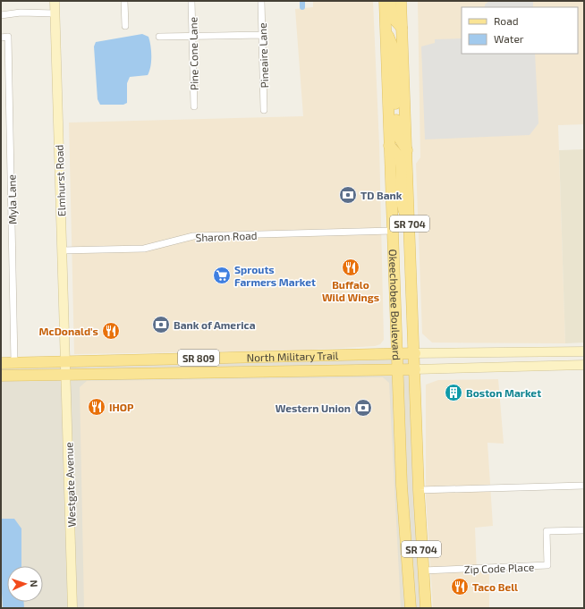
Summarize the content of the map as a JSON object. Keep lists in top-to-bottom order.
{
  "streets": {
    "main road": [
      "SR 704",
      "Okeechobee Boulevard",
      "North Military Trail",
      "SR 809"
    ],
    "street": [
      "Pine Cone Lane",
      "Pineaire Lane",
      "Elmhurst Road",
      "Myla Lane",
      "Sharon Road",
      "Westgate Avenue",
      "Zip Code Place"
    ]
  },
  "crossings": [
    ["Elmhurst Road", "Sharon Road"],
    ["Elmhurst Road", "North Military Trail"],
    ["Elmhurst Road", "Westgate Avenue"],
    ["Myla Lane", "North Military Trail"],
    ["Sharon Road", "Okeechobee Boulevard"],
    ["Okeechobee Boulevard", "North Military Trail"],
    ["Okeechobee Boulevard", "Zip Code Place"],
    ["North Military Trail", "Westgate Avenue"]
  ],
  "places": {
    "bank": ["TD Bank", "Bank of America", "Western Union"],
    "restaurant": [
      "Buffalo Wild Wings",
      "McDonald's",
      "IHOP",
      "Taco Bell"
    ],
    "supermarket": ["Sprouts Farmers Market"],
    "building": ["Boston Market"]
  },
  "legend": ["Road", "Water"],
  "north": "right"
}
